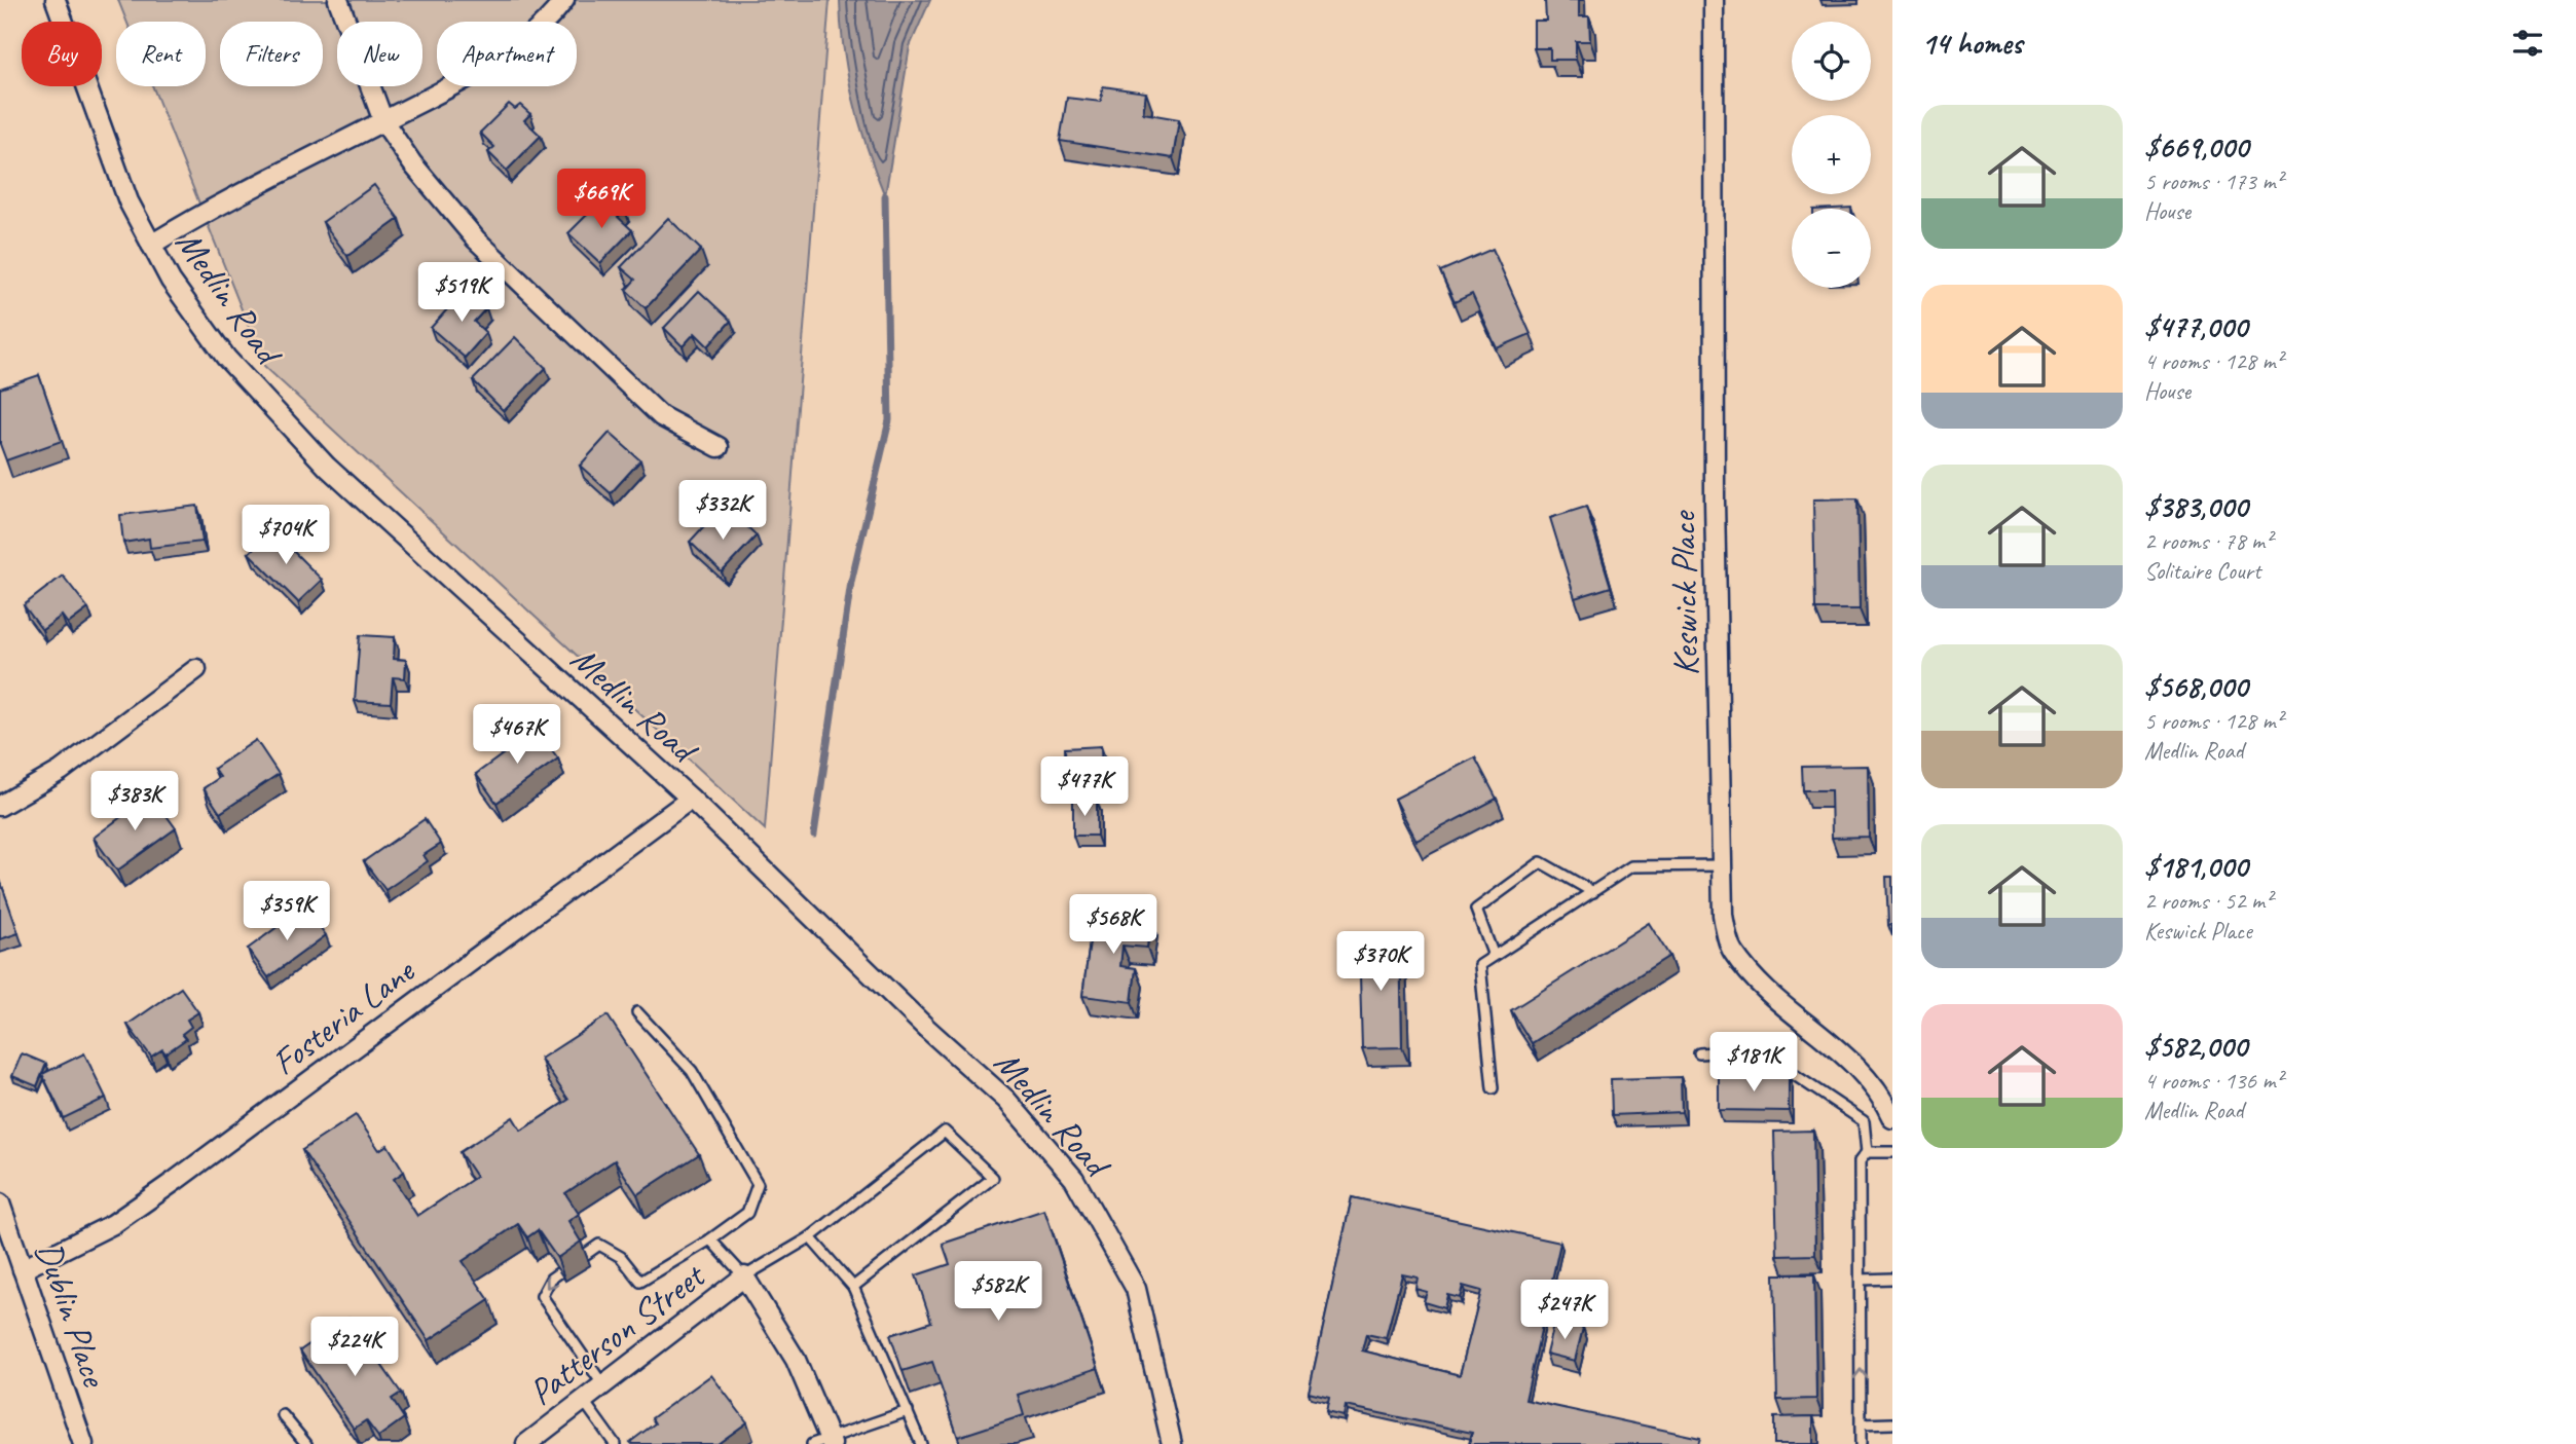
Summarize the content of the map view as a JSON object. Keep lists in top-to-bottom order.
{
  "streets": {
    "street": [
      "Medlin Road",
      "Keswick Place",
      "Fosteria Lane",
      "Dublin Place",
      "Patterson Street"
    ]
  },
  "crossings": [
    ["Medlin Road", "Fosteria Lane"],
    ["Fosteria Lane", "Dublin Place"]
  ],
  "page": {
    "heading": "14 homes",
    "map_buttons": ["+", "−"],
    "chip": [
      "Buy",
      "Rent",
      "Filters",
      "New",
      "Apartment"
    ],
    "list": [
      {
        "name": "$669,000",
        "note": "5 rooms · 173 m² · House"
      },
      {
        "name": "$477,000",
        "note": "4 rooms · 128 m² · House"
      },
      {
        "name": "$383,000",
        "note": "2 rooms · 78 m² · Solitaire Court"
      },
      {
        "name": "$568,000",
        "note": "5 rooms · 128 m² · Medlin Road"
      },
      {
        "name": "$181,000",
        "note": "2 rooms · 52 m² · Keswick Place"
      },
      {
        "name": "$582,000",
        "note": "4 rooms · 136 m² · Medlin Road"
      }
    ],
    "price": [
      "$669K",
      "$519K",
      "$332K",
      "$704K",
      "$467K",
      "$477K",
      "$383K",
      "$359K",
      "$568K",
      "$370K",
      "$181K",
      "$582K",
      "$247K",
      "$224K"
    ]
  }
}
